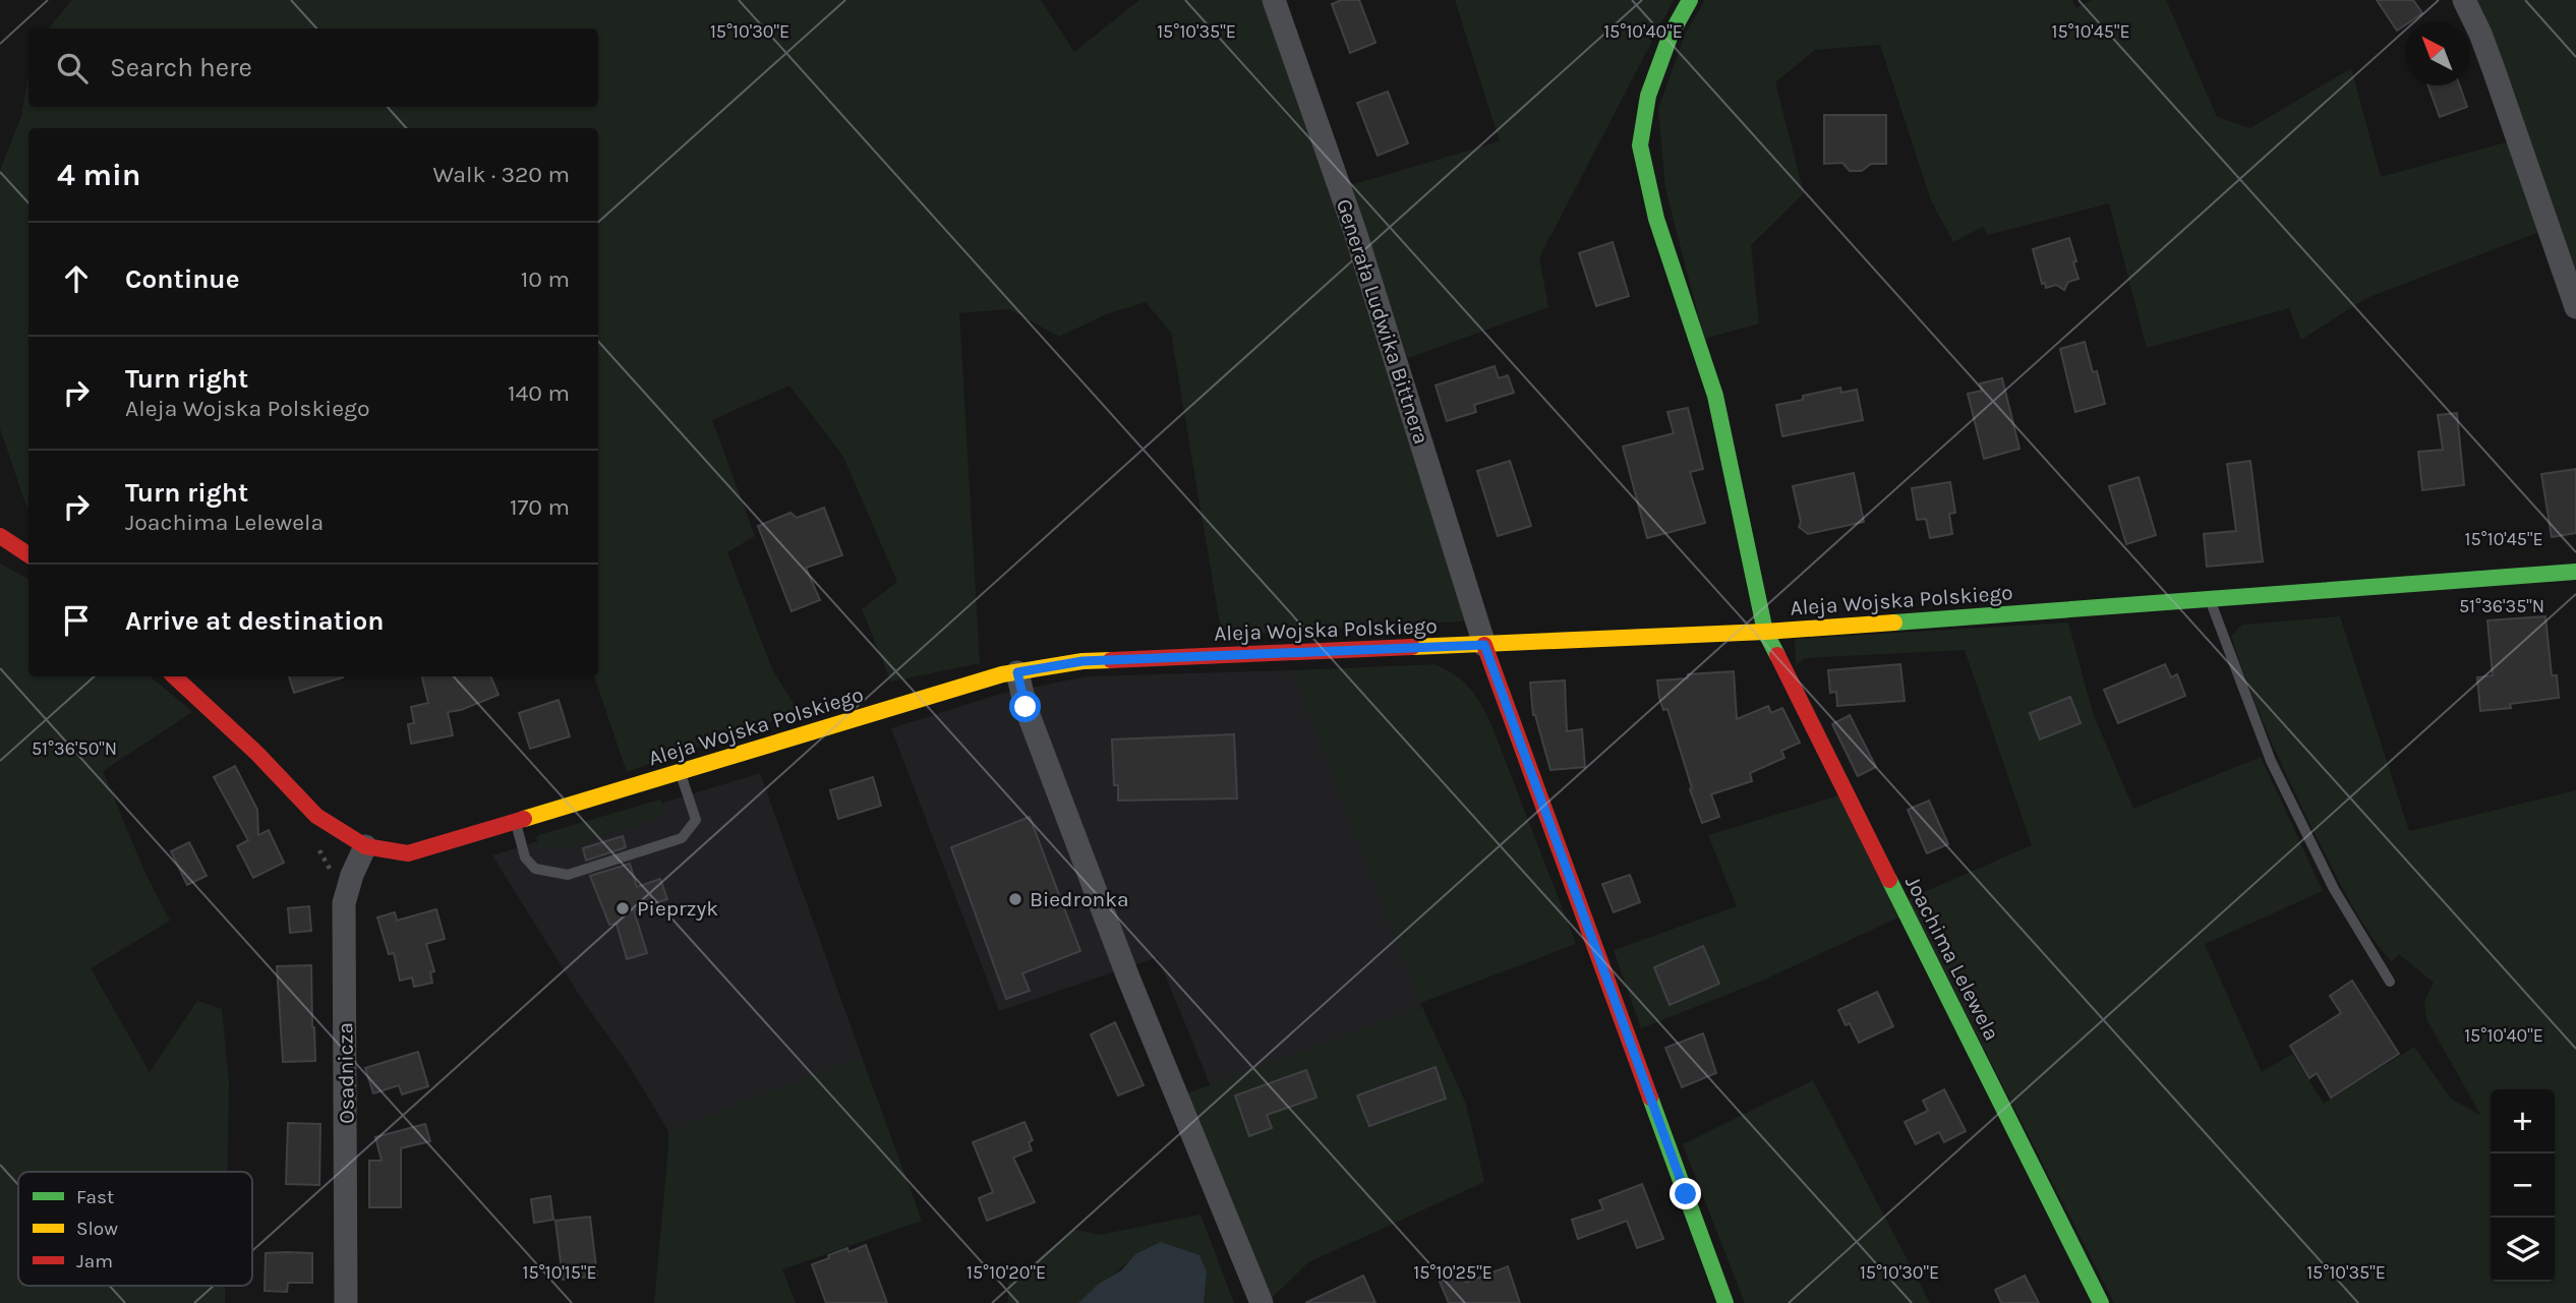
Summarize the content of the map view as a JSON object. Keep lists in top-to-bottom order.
{
  "streets": {
    "street": [
      "Generała Ludwika Bittnera",
      "Aleja Wojska Polskiego",
      "Joachima Lelewela",
      "Osadnicza"
    ]
  },
  "crossings": [
    ["Generała Ludwika Bittnera", "Aleja Wojska Polskiego"],
    ["Aleja Wojska Polskiego", "Joachima Lelewela"],
    ["Aleja Wojska Polskiego", "Osadnicza"]
  ],
  "places": ["Biedronka", "Pieprzyk"],
  "legend": ["Fast", "Slow", "Jam"],
  "north": "top left",
  "page": {
    "search": "Search here",
    "heading": ["4 min", "Walk · 320 m"],
    "list": [
      ["Continue", "10 m"],
      ["Turn right", "Aleja Wojska Polskiego", "140 m"],
      ["Turn right", "Joachima Lelewela", "170 m"],
      "Arrive at destination"
    ],
    "map_buttons": ["+", "−"]
  },
  "coordinates": [
    "15°10'30\"E",
    "15°10'35\"E",
    "15°10'40\"E",
    "15°10'45\"E",
    "51°36'35\"N",
    "51°36'50\"N",
    "15°10'15\"E",
    "15°10'20\"E",
    "15°10'25\"E"
  ]
}
